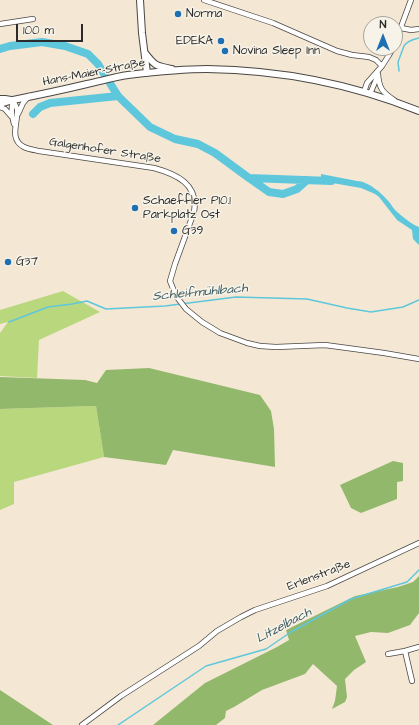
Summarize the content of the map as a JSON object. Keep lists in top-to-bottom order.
{
  "streets": {
    "street": ["Hans-Maier-Straße", "Galgenhofer Straße", "Erlenstraße"]
  },
  "crossings": [
    ["Hans-Maier-Straße", "Galgenhofer Straße"]
  ],
  "water": ["Schleifmühlbach", "Litzelbach"],
  "places": [
    "Norma",
    "EDEKA",
    "Novina Sleep Inn",
    "Schaeffler P10.1 Parkplatz Ost",
    "G39",
    "G37"
  ],
  "scale_bar": "100 m",
  "north": "top"
}
